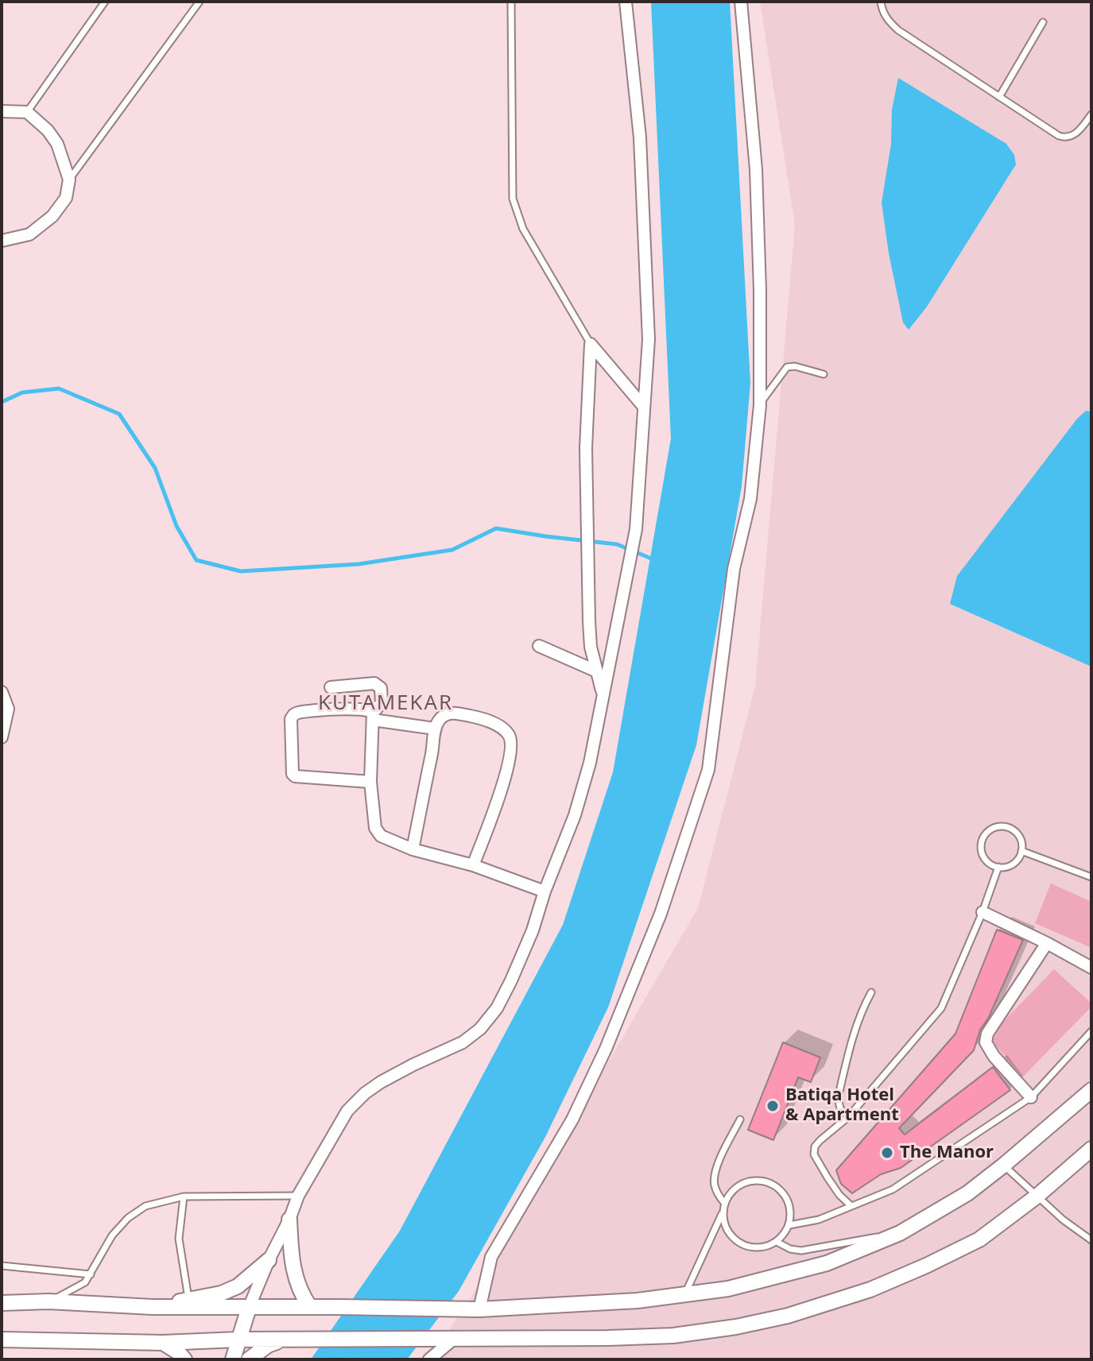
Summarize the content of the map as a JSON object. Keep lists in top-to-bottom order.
{
  "districts": ["KUTAMEKAR"],
  "places": ["Batiqa Hotel & Apartment", "The Manor"]
}
